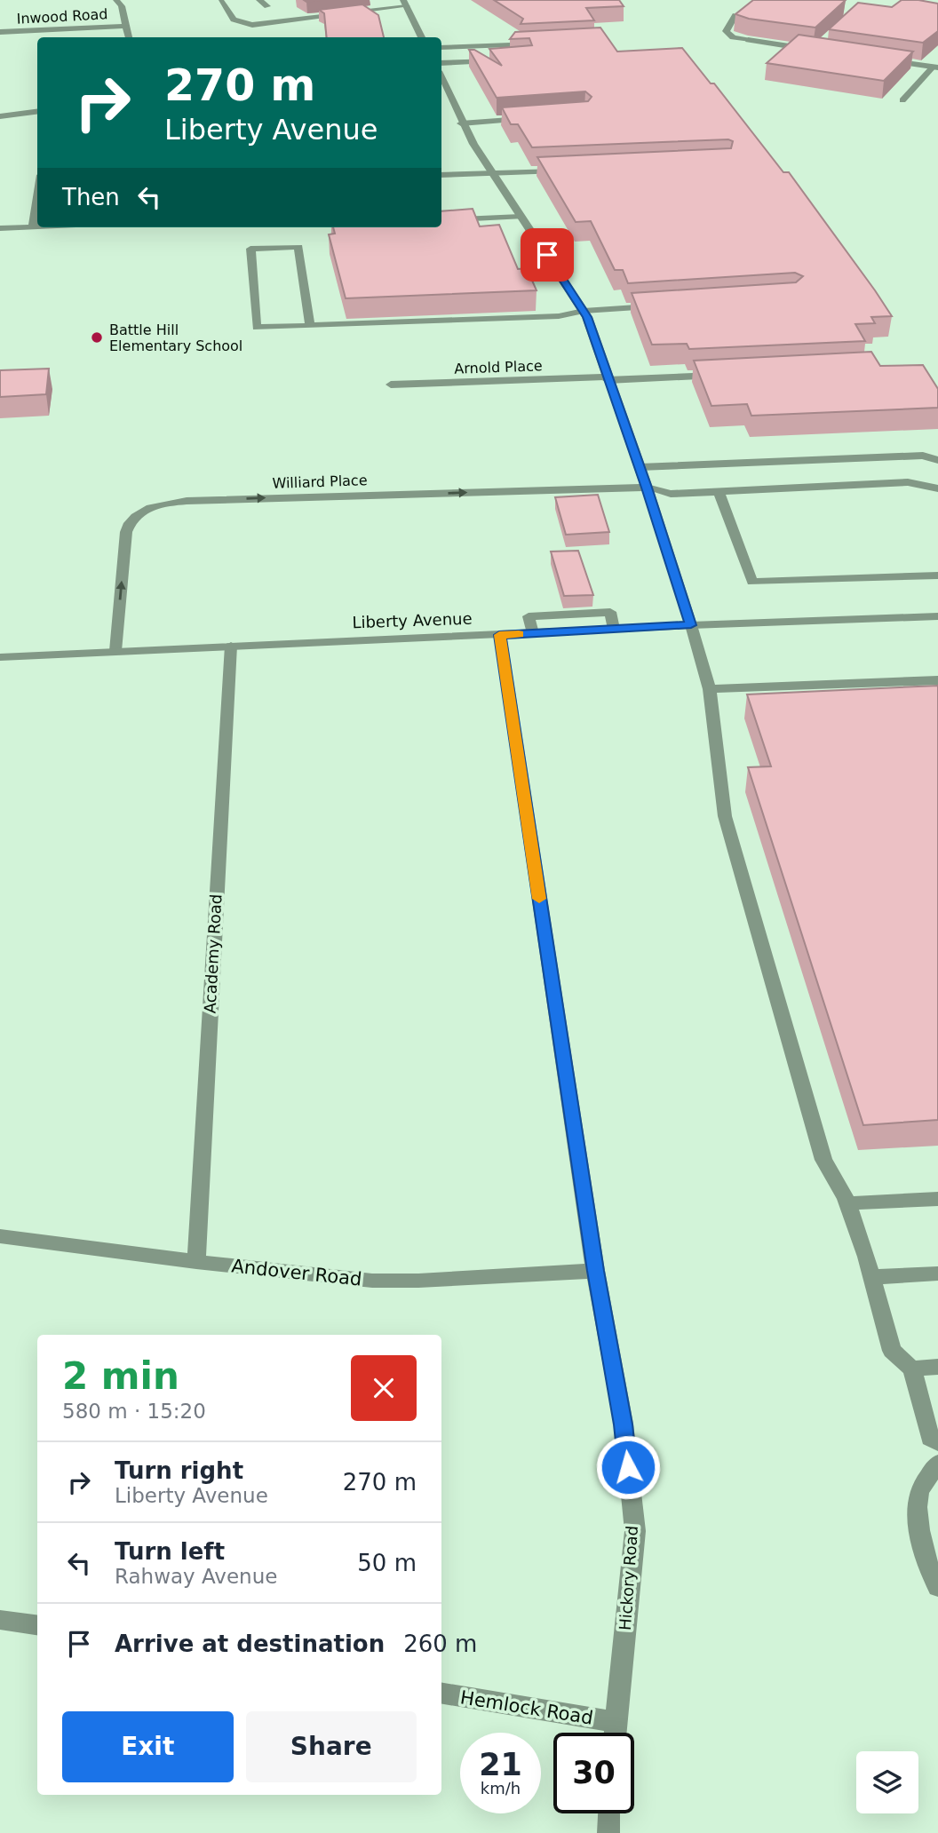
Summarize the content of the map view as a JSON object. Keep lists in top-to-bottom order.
{
  "streets": {
    "street": [
      "Inwood Road",
      "Arnold Place",
      "Williard Place",
      "Liberty Avenue",
      "Academy Road",
      "Andover Road",
      "Hickory Road",
      "Hemlock Road"
    ]
  },
  "crossings": [
    ["Williard Place", "Liberty Avenue"],
    ["Liberty Avenue", "Academy Road"],
    ["Liberty Avenue", "Hickory Road"],
    ["Academy Road", "Andover Road"],
    ["Andover Road", "Hickory Road"],
    ["Hickory Road", "Hemlock Road"]
  ],
  "one_way": ["Williard Place"],
  "places": ["Battle Hill Elementary School"],
  "page": {
    "turn": ["270 m", "Liberty Avenue"],
    "then": "Then",
    "heading": ["2 min", "580 m · 15:20"],
    "list": [
      {
        "name": "Turn right",
        "note": "Liberty Avenue",
        "value": "270 m"
      },
      {
        "name": "Turn left",
        "note": "Rahway Avenue",
        "value": "50 m"
      },
      {
        "name": "Arrive at destination",
        "value": "260 m"
      }
    ],
    "buttons": ["Exit", "Share"],
    "speed": "21 km/h",
    "limit": "30"
  }
}
